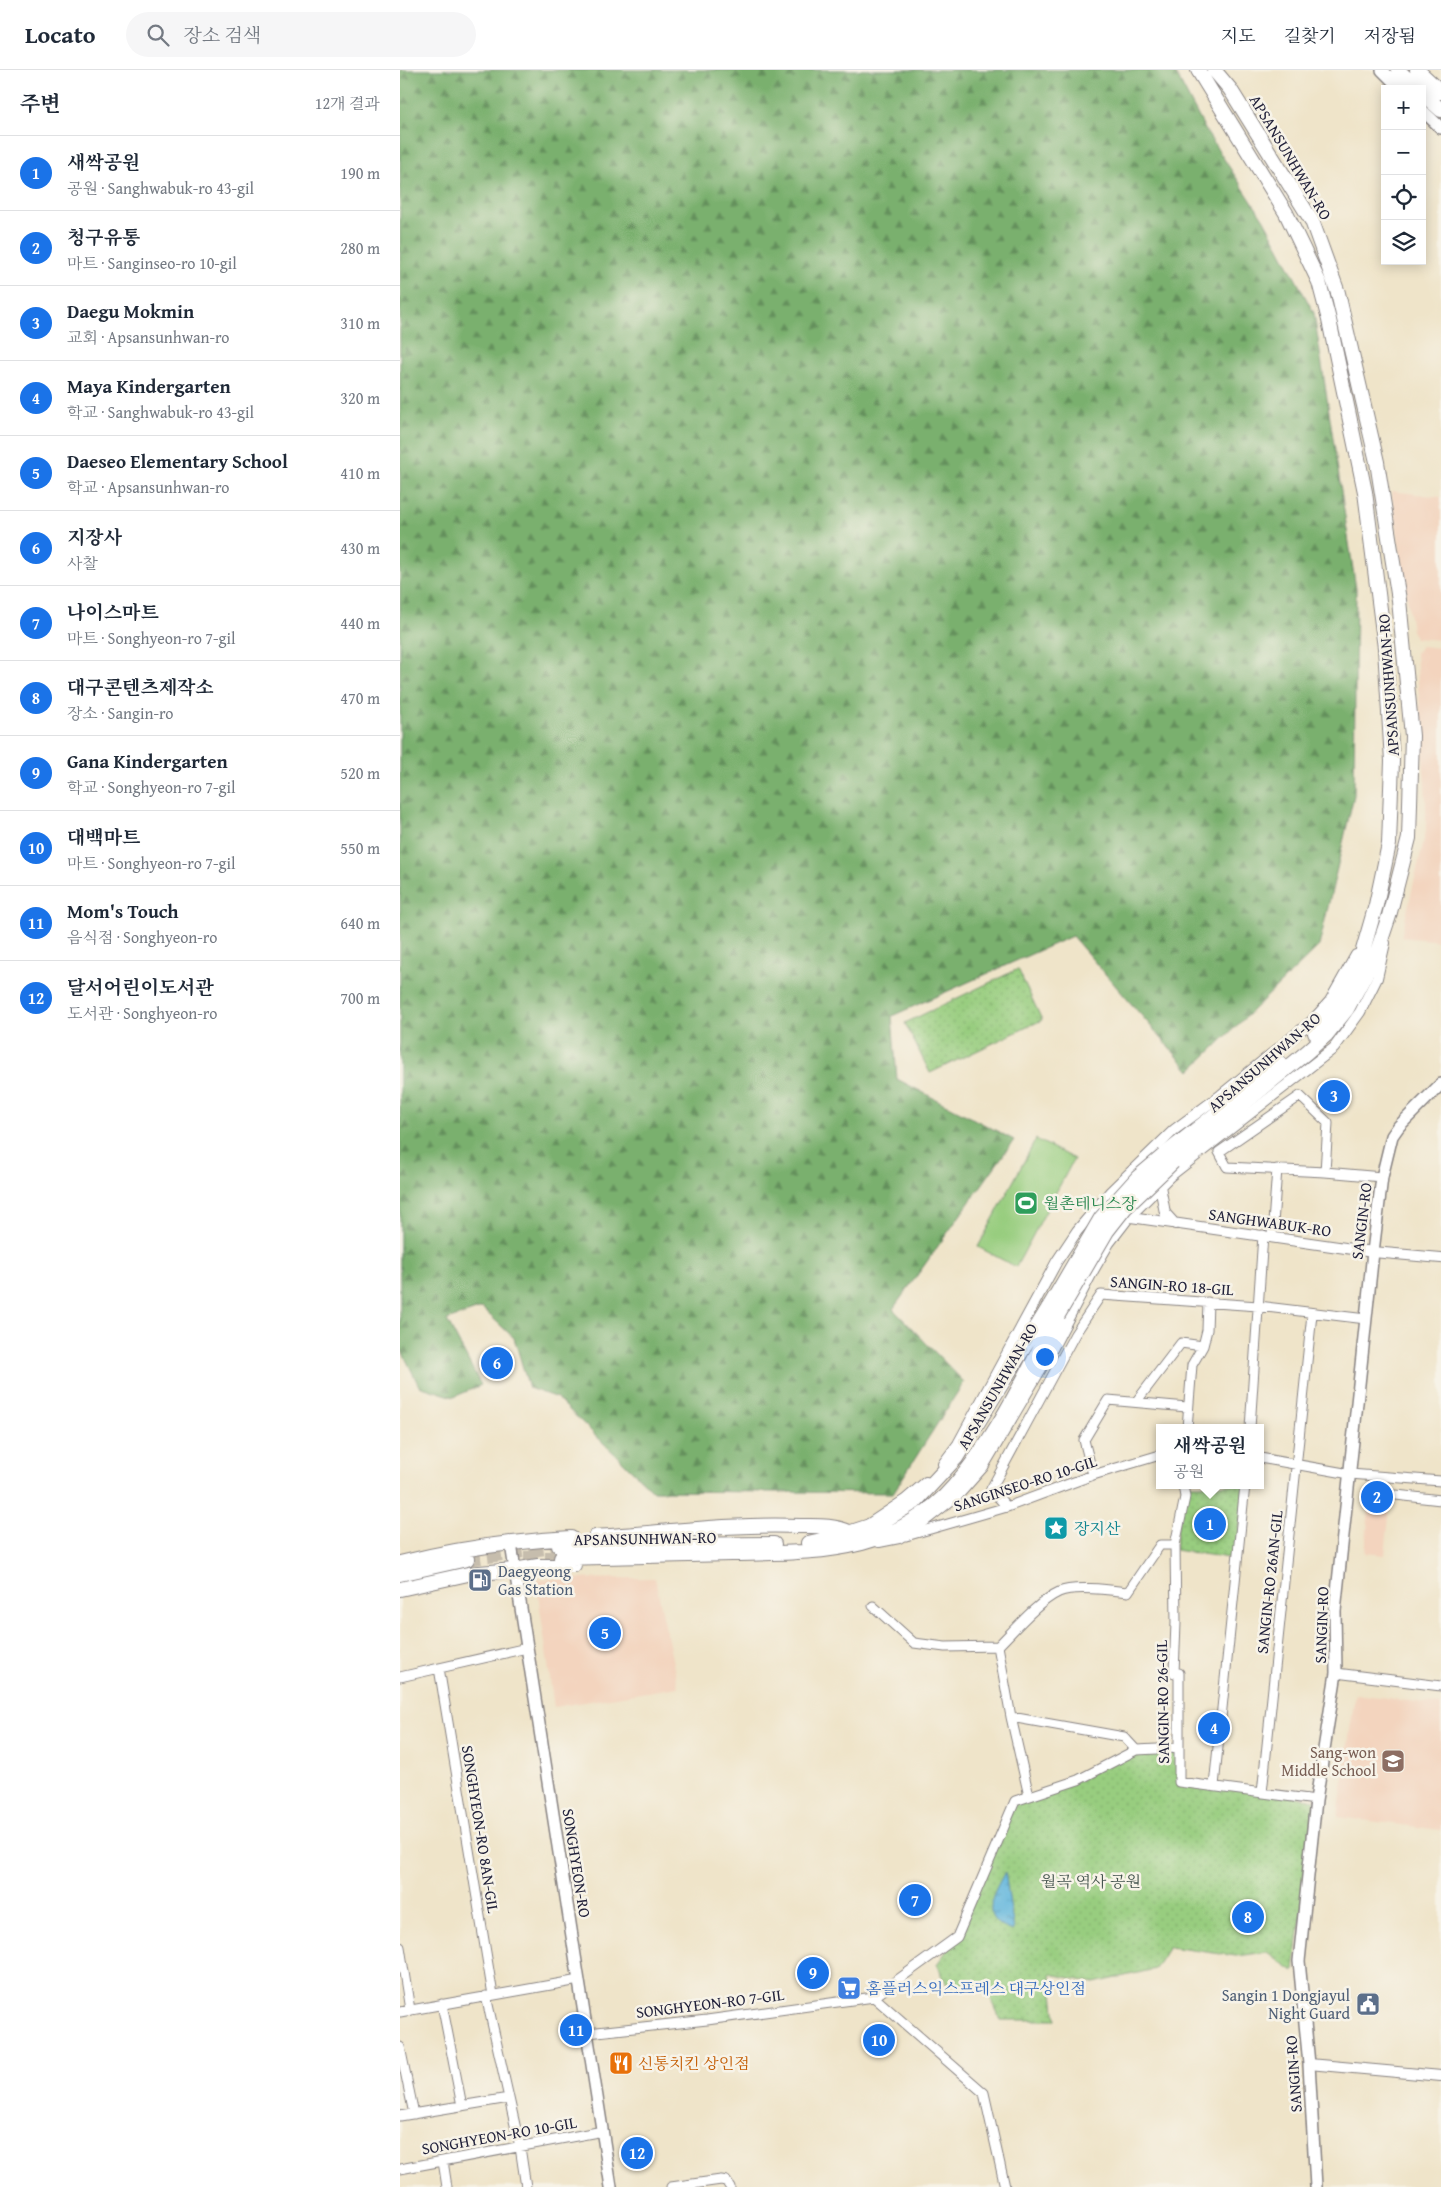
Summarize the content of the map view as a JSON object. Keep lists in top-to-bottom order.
{
  "streets": {
    "highway": ["APSANSUNHWAN-RO"],
    "main road": ["SANGIN-RO", "SONGHYEON-RO"],
    "street": [
      "SANGHWABUK-RO",
      "SANGIN-RO 18-GIL",
      "SANGINSEO-RO 10-GIL",
      "SANGIN-RO 26AN-GIL",
      "SANGIN-RO 26-GIL",
      "SONGHYEON-RO 8AN-GIL",
      "SONGHYEON-RO 7-GIL",
      "SONGHYEON-RO 10-GIL"
    ]
  },
  "crossings": [
    ["SANGIN-RO", "SANGHWABUK-RO"],
    ["SANGIN-RO", "SANGIN-RO 18-GIL"],
    ["SANGIN-RO", "SANGIN-RO 26-GIL"],
    ["SANGIN-RO 18-GIL", "SANGINSEO-RO 10-GIL"],
    ["SANGIN-RO 18-GIL", "SANGIN-RO 26AN-GIL"],
    ["SANGIN-RO 26AN-GIL", "SANGIN-RO 26-GIL"],
    ["SANGIN-RO 26-GIL", "SONGHYEON-RO 7-GIL"],
    ["SONGHYEON-RO 8AN-GIL", "SONGHYEON-RO 10-GIL"],
    ["SONGHYEON-RO", "SONGHYEON-RO 7-GIL"],
    ["SONGHYEON-RO", "SONGHYEON-RO 10-GIL"]
  ],
  "parks": ["월곡 역사 공원"],
  "places": {
    "sports": ["월촌테니스장"],
    "place": ["장지산"],
    "fuel station": ["Daegyeong Gas Station"],
    "school or university": ["Sang-won Middle School"],
    "supermarket": ["홈플러스익스프레스 대구상인점"],
    "public building": ["Sangin 1 Dongjayul Night Guard"],
    "restaurant": ["신통치킨 상인점"]
  },
  "page": {
    "header": "Locato",
    "search": "장소 검색",
    "nav": ["지도", "길찾기", "저장됨"],
    "heading": ["주변", "12개 결과"],
    "map_buttons": ["+", "−"],
    "list": [
      {
        "mark": "1",
        "name": "새싹공원",
        "note": "공원 · Sanghwabuk-ro 43-gil",
        "value": "190 m"
      },
      {
        "mark": "2",
        "name": "청구유통",
        "note": "마트 · Sanginseo-ro 10-gil",
        "value": "280 m"
      },
      {
        "mark": "3",
        "name": "Daegu Mokmin",
        "note": "교회 · Apsansunhwan-ro",
        "value": "310 m"
      },
      {
        "mark": "4",
        "name": "Maya Kindergarten",
        "note": "학교 · Sanghwabuk-ro 43-gil",
        "value": "320 m"
      },
      {
        "mark": "5",
        "name": "Daeseo Elementary School",
        "note": "학교 · Apsansunhwan-ro",
        "value": "410 m"
      },
      {
        "mark": "6",
        "name": "지장사",
        "note": "사찰",
        "value": "430 m"
      },
      {
        "mark": "7",
        "name": "나이스마트",
        "note": "마트 · Songhyeon-ro 7-gil",
        "value": "440 m"
      },
      {
        "mark": "8",
        "name": "대구콘텐츠제작소",
        "note": "장소 · Sangin-ro",
        "value": "470 m"
      },
      {
        "mark": "9",
        "name": "Gana Kindergarten",
        "note": "학교 · Songhyeon-ro 7-gil",
        "value": "520 m"
      },
      {
        "mark": "10",
        "name": "대백마트",
        "note": "마트 · Songhyeon-ro 7-gil",
        "value": "550 m"
      },
      {
        "mark": "11",
        "name": "Mom's Touch",
        "note": "음식점 · Songhyeon-ro",
        "value": "640 m"
      },
      {
        "mark": "12",
        "name": "달서어린이도서관",
        "note": "도서관 · Songhyeon-ro",
        "value": "700 m"
      }
    ],
    "pins": [
      "3",
      "6",
      "2",
      "1",
      "5",
      "4",
      "7",
      "8",
      "9",
      "11",
      "10",
      "12"
    ],
    "popup": ["새싹공원", "공원"]
  }
}
